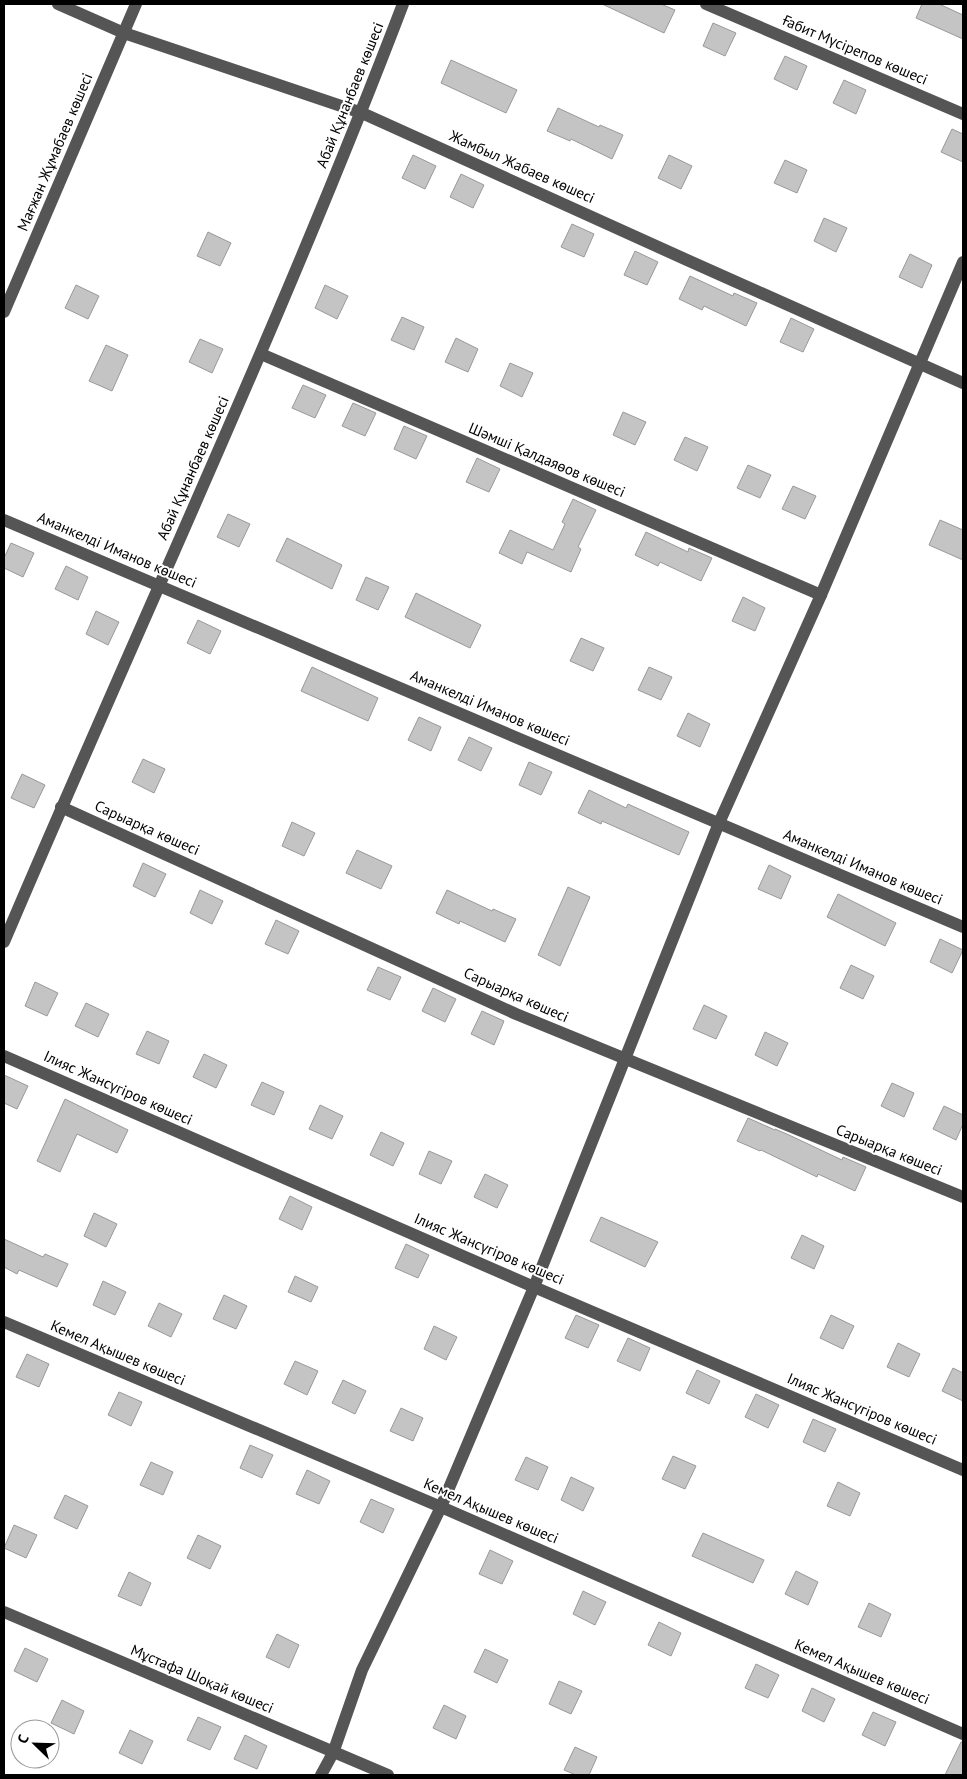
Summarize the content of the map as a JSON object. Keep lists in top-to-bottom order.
{
  "streets": {
    "street": [
      "Ғабит Мүсірепов көшесі",
      "Абай Құнанбаев көшесі",
      "Мағжан Жұмабаев көшесі",
      "Жамбыл Жабаев көшесі",
      "Шәмші Қалдаяөов көшесі",
      "Аманкелді Иманов көшесі",
      "Сарыарқа көшесі",
      "Ілияс Жансүгіров көшесі",
      "Кемел Ақышев көшесі",
      "Мұстафа Шоқай көшесі"
    ]
  },
  "crossings": [
    ["Абай Құнанбаев көшесі", "Жамбыл Жабаев көшесі"],
    ["Абай Құнанбаев көшесі", "Шәмші Қалдаяөов көшесі"],
    ["Абай Құнанбаев көшесі", "Аманкелді Иманов көшесі"],
    ["Абай Құнанбаев көшесі", "Сарыарқа көшесі"],
    ["Мағжан Жұмабаев көшесі", "Жамбыл Жабаев көшесі"]
  ],
  "north": "top left"
}
